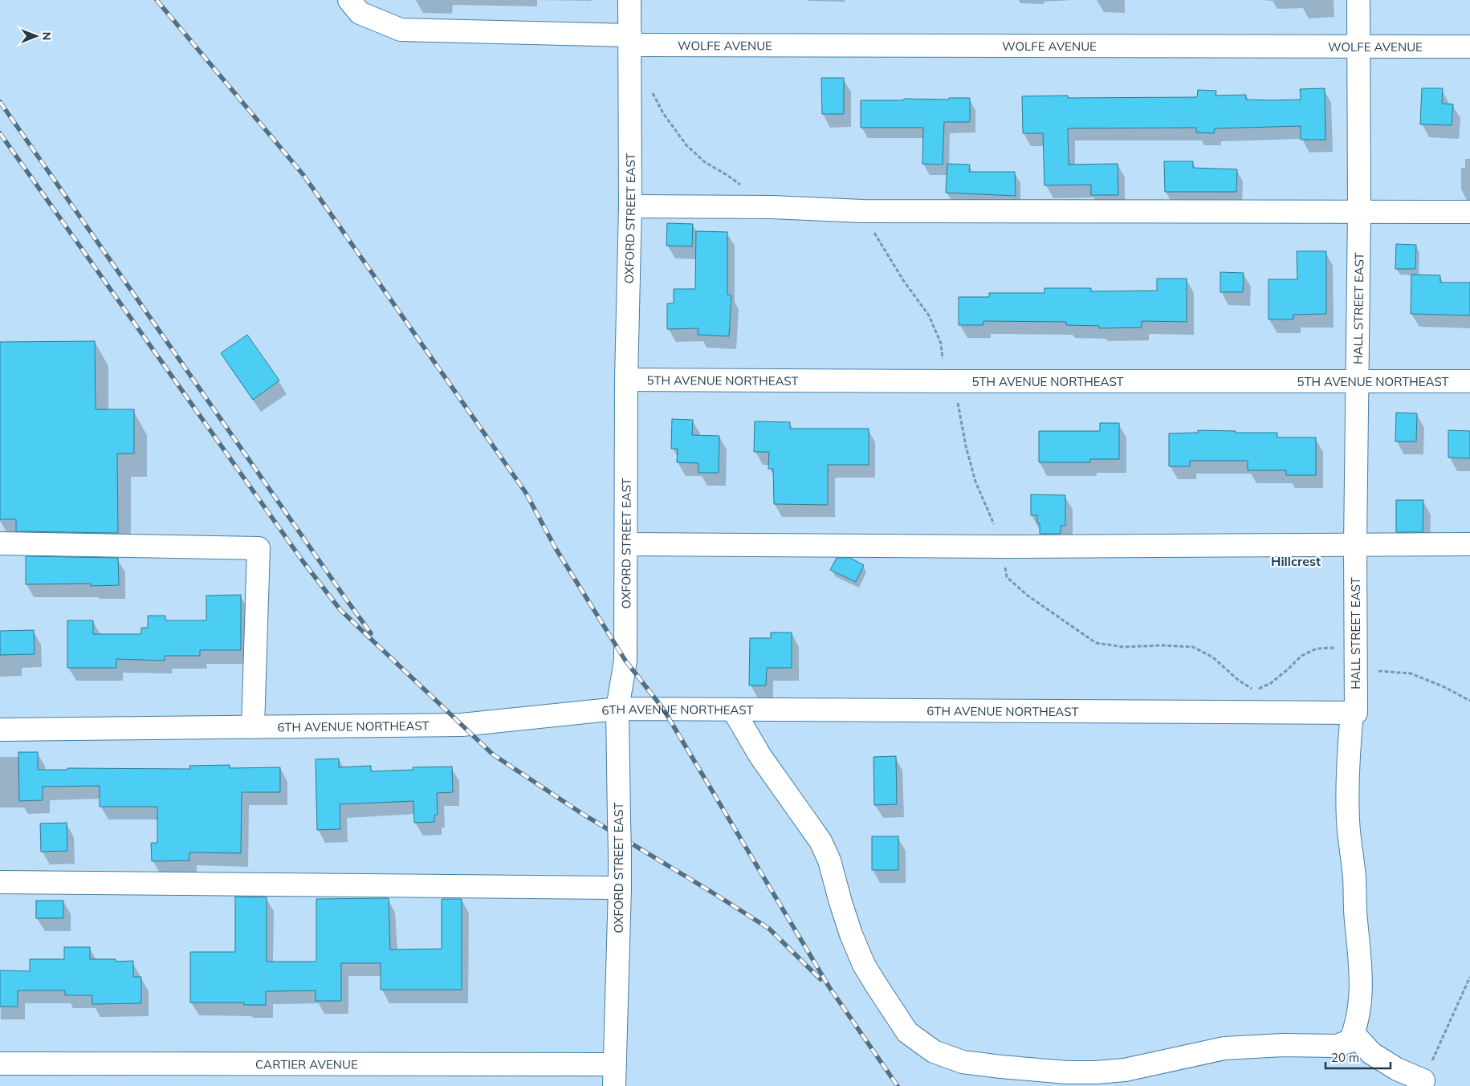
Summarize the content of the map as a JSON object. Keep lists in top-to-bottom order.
{
  "streets": {
    "street": [
      "WOLFE AVENUE",
      "OXFORD STREET EAST",
      "HALL STREET EAST",
      "5TH AVENUE NORTHEAST",
      "6TH AVENUE NORTHEAST",
      "CARTIER AVENUE"
    ]
  },
  "crossings": [
    ["WOLFE AVENUE", "OXFORD STREET EAST"],
    ["WOLFE AVENUE", "HALL STREET EAST"],
    ["OXFORD STREET EAST", "5TH AVENUE NORTHEAST"],
    ["OXFORD STREET EAST", "6TH AVENUE NORTHEAST"],
    ["OXFORD STREET EAST", "CARTIER AVENUE"],
    ["HALL STREET EAST", "5TH AVENUE NORTHEAST"],
    ["HALL STREET EAST", "6TH AVENUE NORTHEAST"]
  ],
  "districts": ["Hillcrest"],
  "scale_bar": "20 m",
  "north": "right"
}
